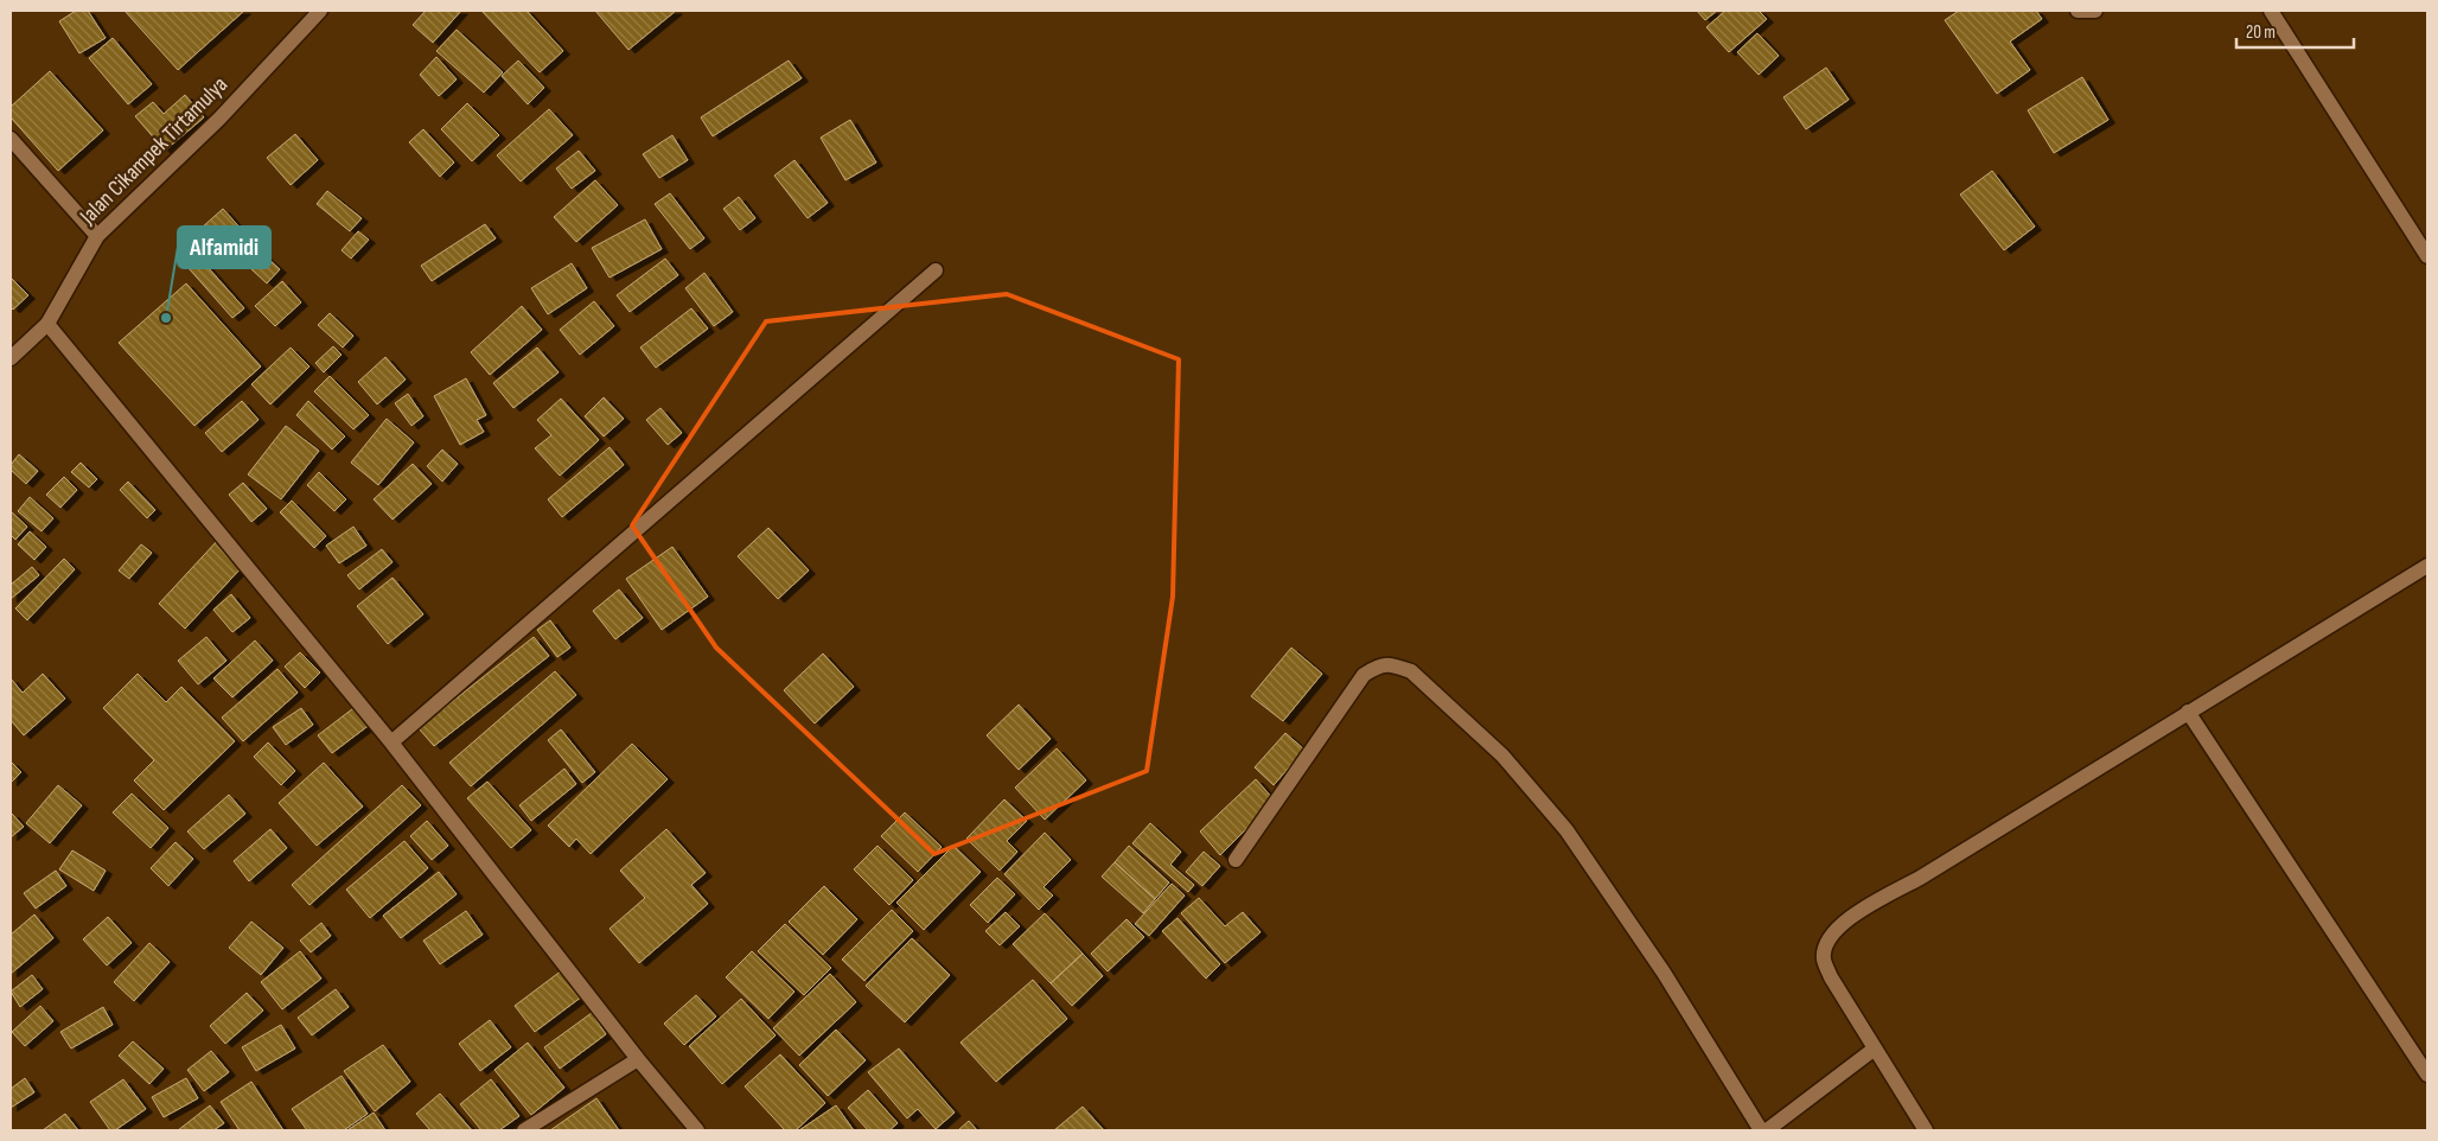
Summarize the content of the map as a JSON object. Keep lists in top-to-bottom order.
{
  "streets": {
    "street": ["Jalan Cikampek Tirtamulya"]
  },
  "places": ["Alfamidi"],
  "scale_bar": "20 m"
}
